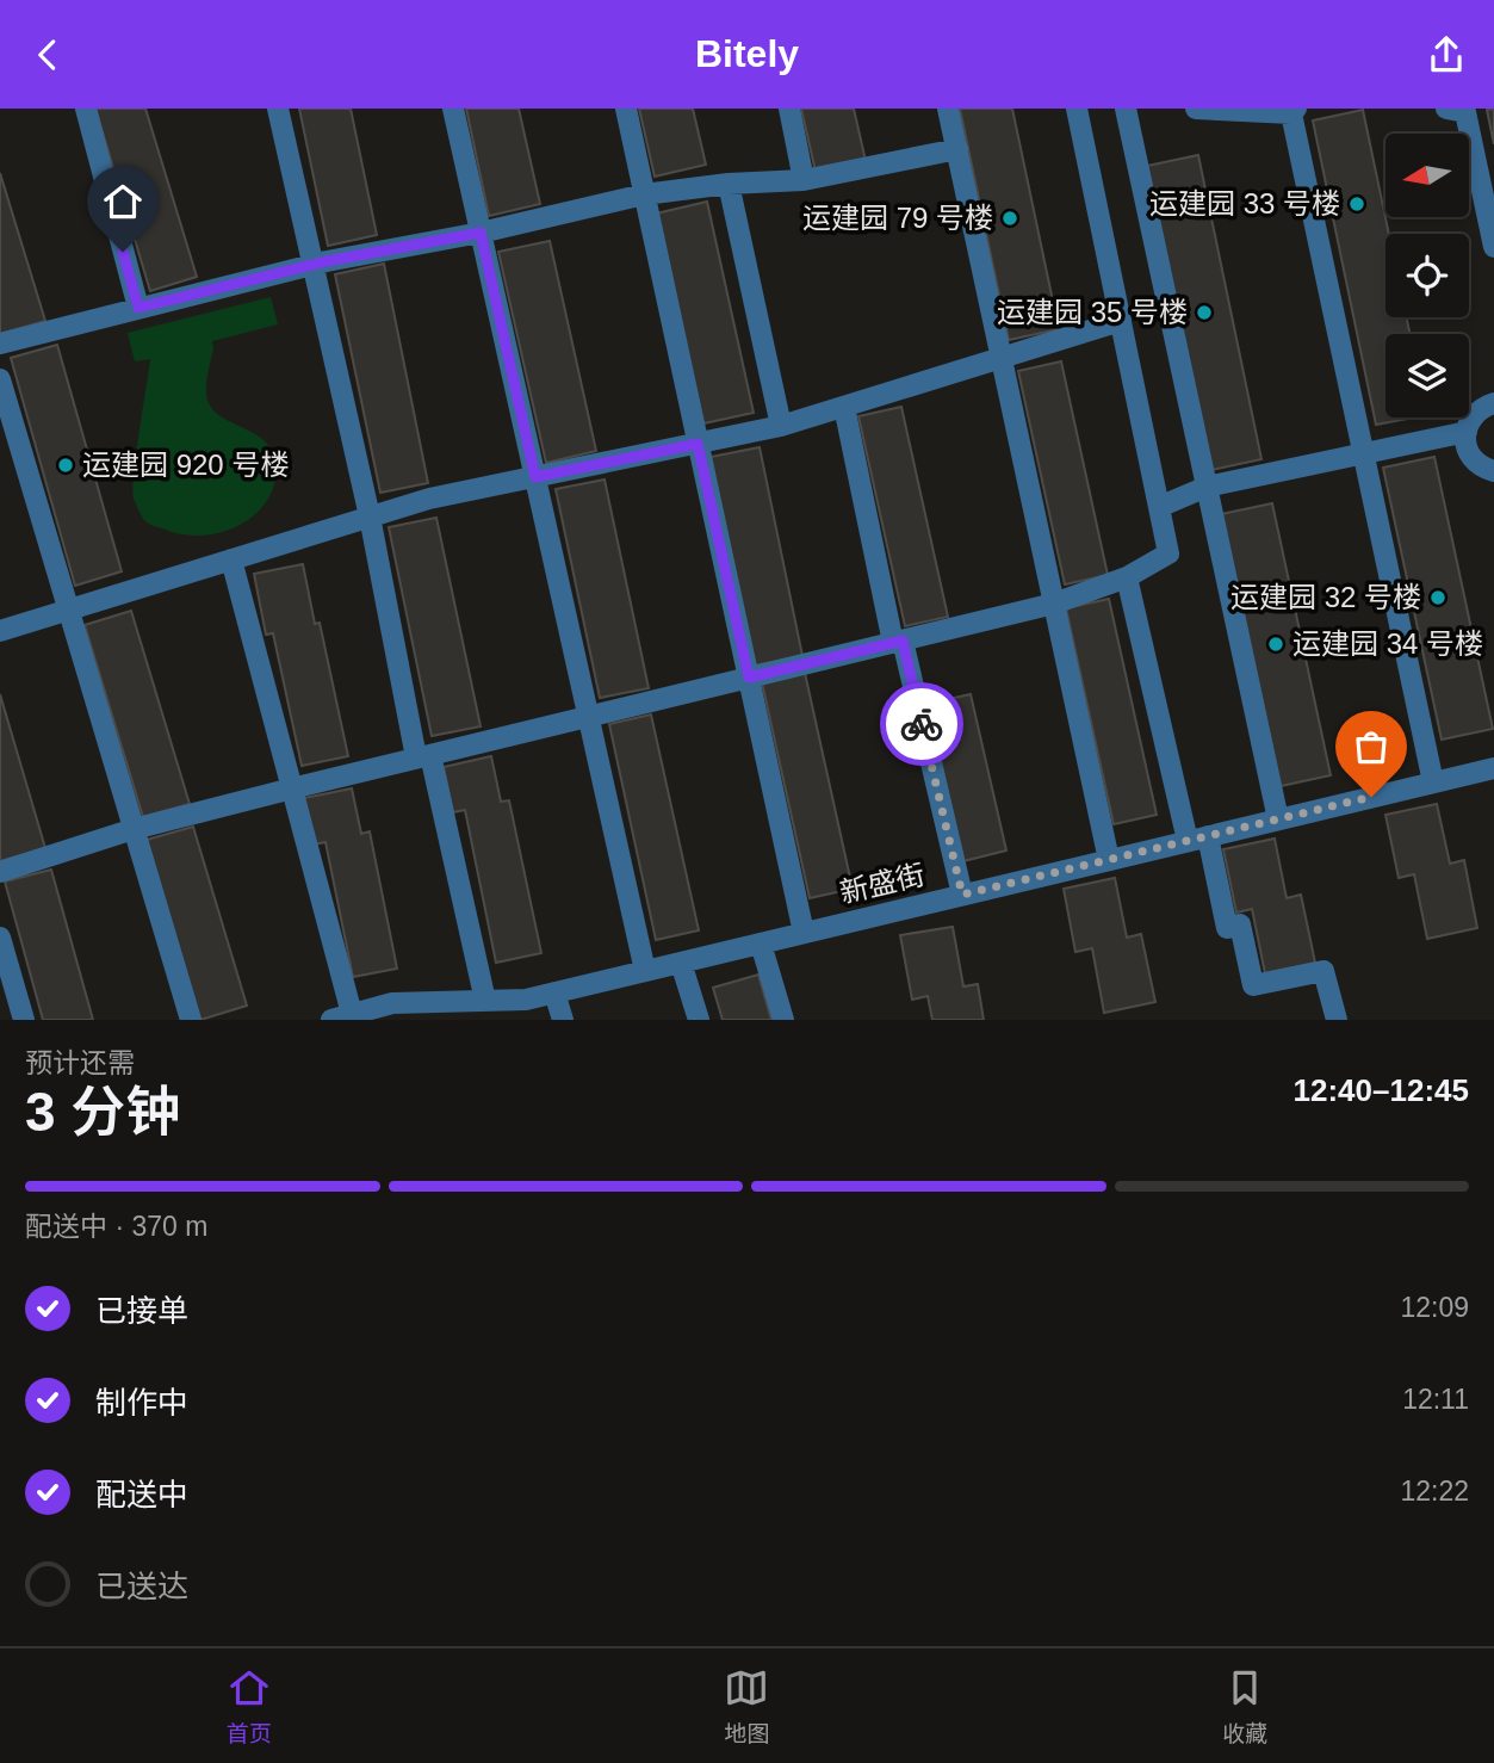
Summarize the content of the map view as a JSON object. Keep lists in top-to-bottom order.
{
  "streets": {
    "street": ["新盛街"]
  },
  "places": [
    "运建园 33 号楼",
    "运建园 79 号楼",
    "运建园 35 号楼",
    "运建园 920 号楼",
    "运建园 32 号楼",
    "运建园 34 号楼"
  ],
  "north": "left",
  "page": {
    "header": "Bitely",
    "heading": ["3 分钟", "预计还需", "12:40–12:45"],
    "bar": "配送中 · 370 m",
    "list": [
      ["已接单", "12:09"],
      ["制作中", "12:11"],
      ["配送中", "12:22"],
      "已送达"
    ],
    "tabs": ["首页", "地图", "收藏"]
  }
}
